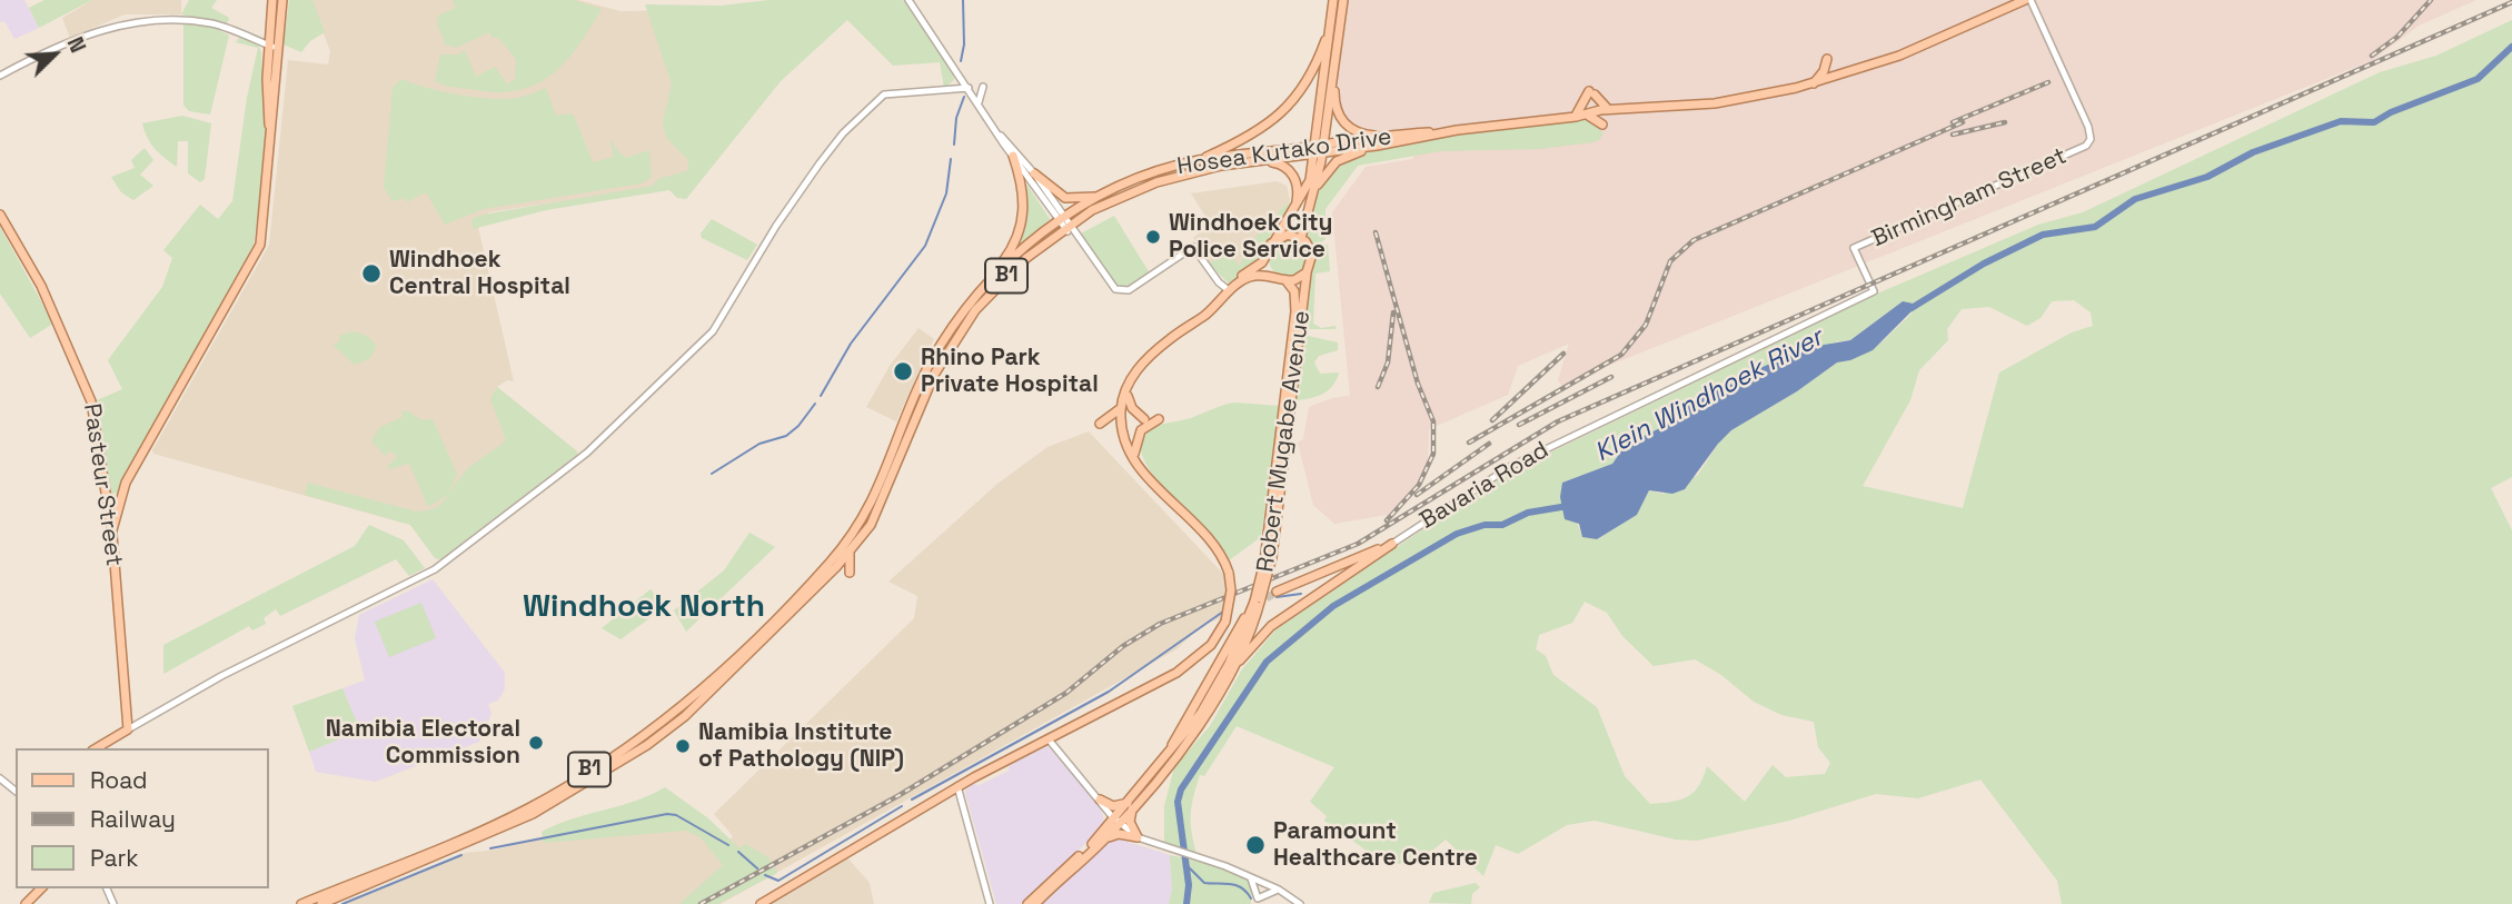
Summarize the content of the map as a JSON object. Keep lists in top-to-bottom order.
{
  "streets": {
    "main road": [
      "Hosea Kutako Drive",
      "B1",
      "Robert Mugabe Avenue",
      "Pasteur Street"
    ],
    "street": ["Birmingham Street", "Bavaria Road"]
  },
  "crossings": [
    ["Hosea Kutako Drive", "Birmingham Street"],
    ["Hosea Kutako Drive", "B1"],
    ["Birmingham Street", "Bavaria Road"]
  ],
  "districts": ["Windhoek North"],
  "water": ["Klein Windhoek River"],
  "places": [
    "Windhoek City Police Service",
    "Windhoek Central Hospital",
    "Rhino Park Private Hospital",
    "Namibia Electoral Commission",
    "Namibia Institute of Pathology (NIP)",
    "Paramount Healthcare Centre"
  ],
  "legend": ["Road", "Railway", "Park"],
  "north": "top right"
}
